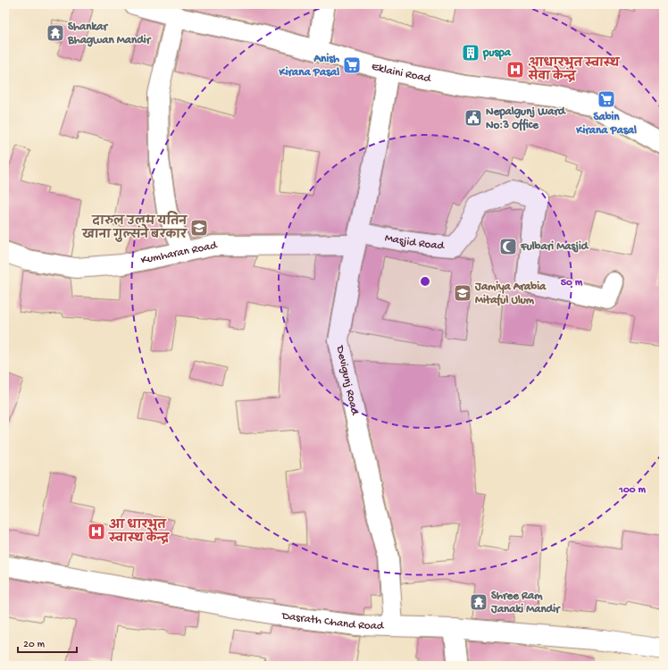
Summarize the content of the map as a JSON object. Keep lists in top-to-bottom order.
{
  "streets": {
    "street": [
      "Eklaini Road",
      "Masjid Road",
      "Kumharan Road",
      "Devigunj Road",
      "Dasrath Chand Road"
    ]
  },
  "crossings": [
    ["Eklaini Road", "Devigunj Road"],
    ["Masjid Road", "Kumharan Road"],
    ["Masjid Road", "Devigunj Road"],
    ["Kumharan Road", "Devigunj Road"],
    ["Devigunj Road", "Dasrath Chand Road"]
  ],
  "places": {
    "temple": ["Shankar Bhagwan Mandir", "Shree Ram Janaki Mandir"],
    "building": ["puspa"],
    "supermarket": ["Anish Kirana Pasal", "Sabin Kirana Pasal"],
    "hospital": ["आधारभुत स्वास्थ सेवा केन्द्र", "आ धारभुत स्वास्थ केन्द्र"],
    "public building": ["Nepalgunj Ward No:3 Office"],
    "school or university": ["दारुल उलुम यतिन खाना गुल्सने बरकार", "Jamiya Arabia Mitaful Ulum"],
    "mosque": ["Fulbari Masjid"]
  },
  "scale_bar": "20 m",
  "rings": ["50 m", "100 m"]
}
